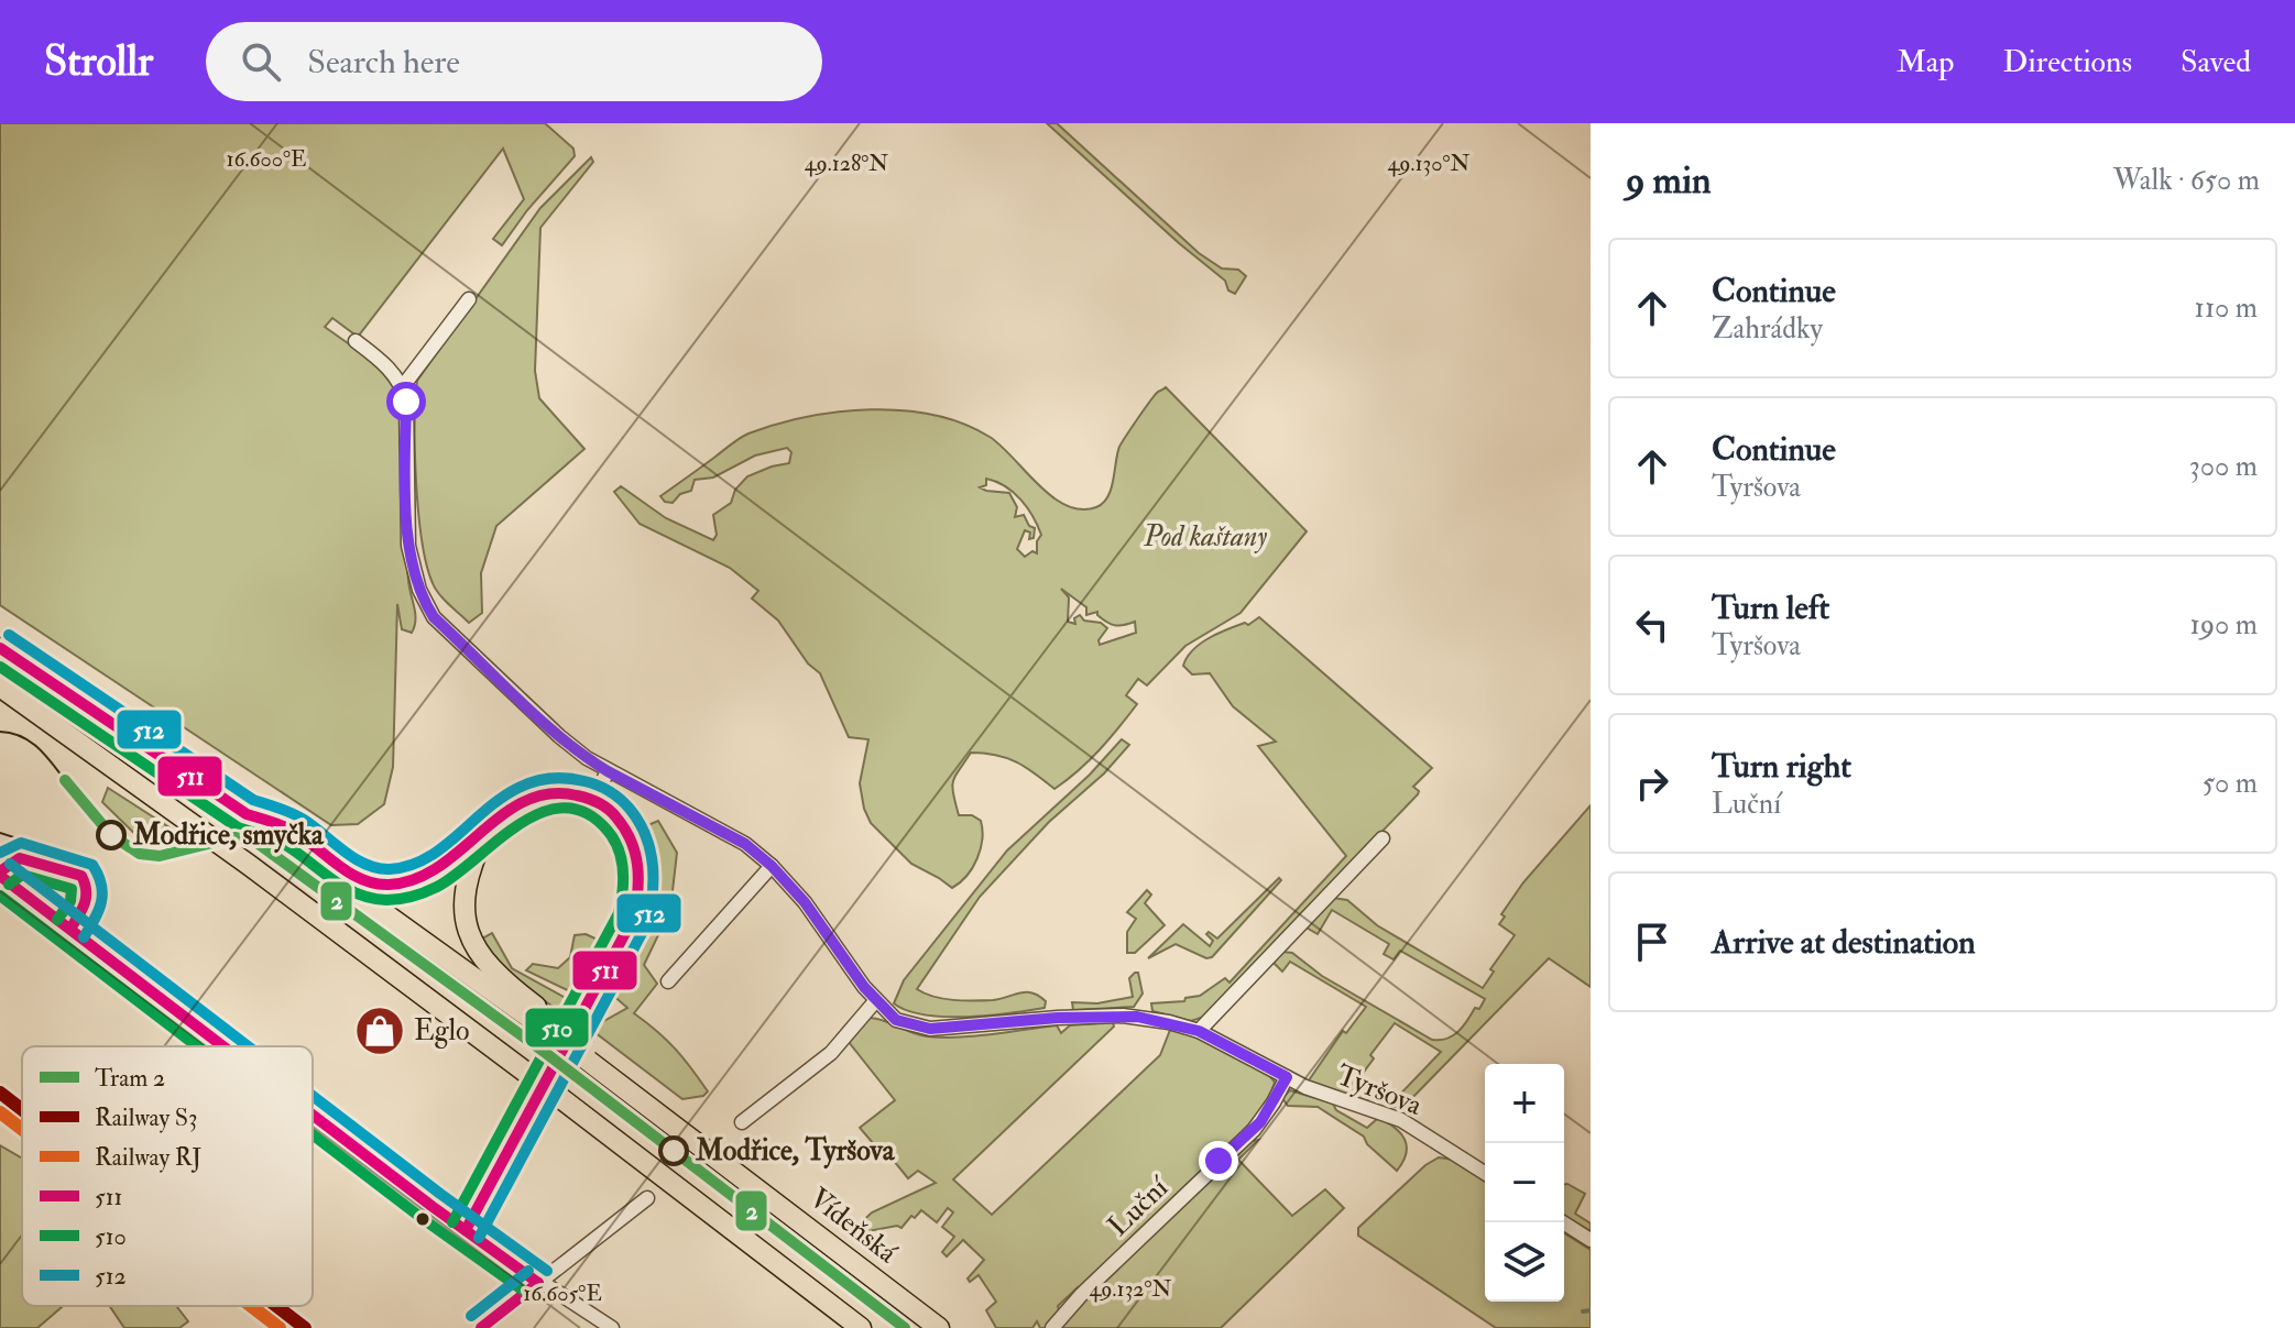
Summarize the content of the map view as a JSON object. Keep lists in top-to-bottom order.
{
  "streets": {
    "highway": ["Vídeňská"],
    "street": ["Tyršova", "Luční"]
  },
  "crossings": [
    ["Tyršova", "Luční"]
  ],
  "parks": ["Pod kaštany"],
  "places": {
    "other": ["Modřice, smyčka", "Modřice, Tyršova"],
    "shop": ["Eglo"]
  },
  "lines": [
    "transit line 512",
    "transit line 511",
    "transit line 510",
    "tram line 2",
    "rail line S3",
    "rail line RJ"
  ],
  "legend": [
    "Tram 2",
    "Railway S3",
    "Railway RJ",
    "511",
    "510",
    "512"
  ],
  "page": {
    "header": "Strollr",
    "search": "Search here",
    "nav": ["Map", "Directions", "Saved"],
    "heading": ["9 min", "Walk · 650 m"],
    "list": [
      ["Continue", "Zahrádky", "110 m"],
      ["Continue", "Tyršova", "300 m"],
      ["Turn left", "Tyršova", "190 m"],
      ["Turn right", "Luční", "50 m"],
      "Arrive at destination"
    ],
    "map_buttons": ["+", "−"]
  },
  "coordinates": [
    "16.600°E",
    "49.128°N",
    "49.130°N",
    "49.132°N",
    "16.605°E"
  ]
}
